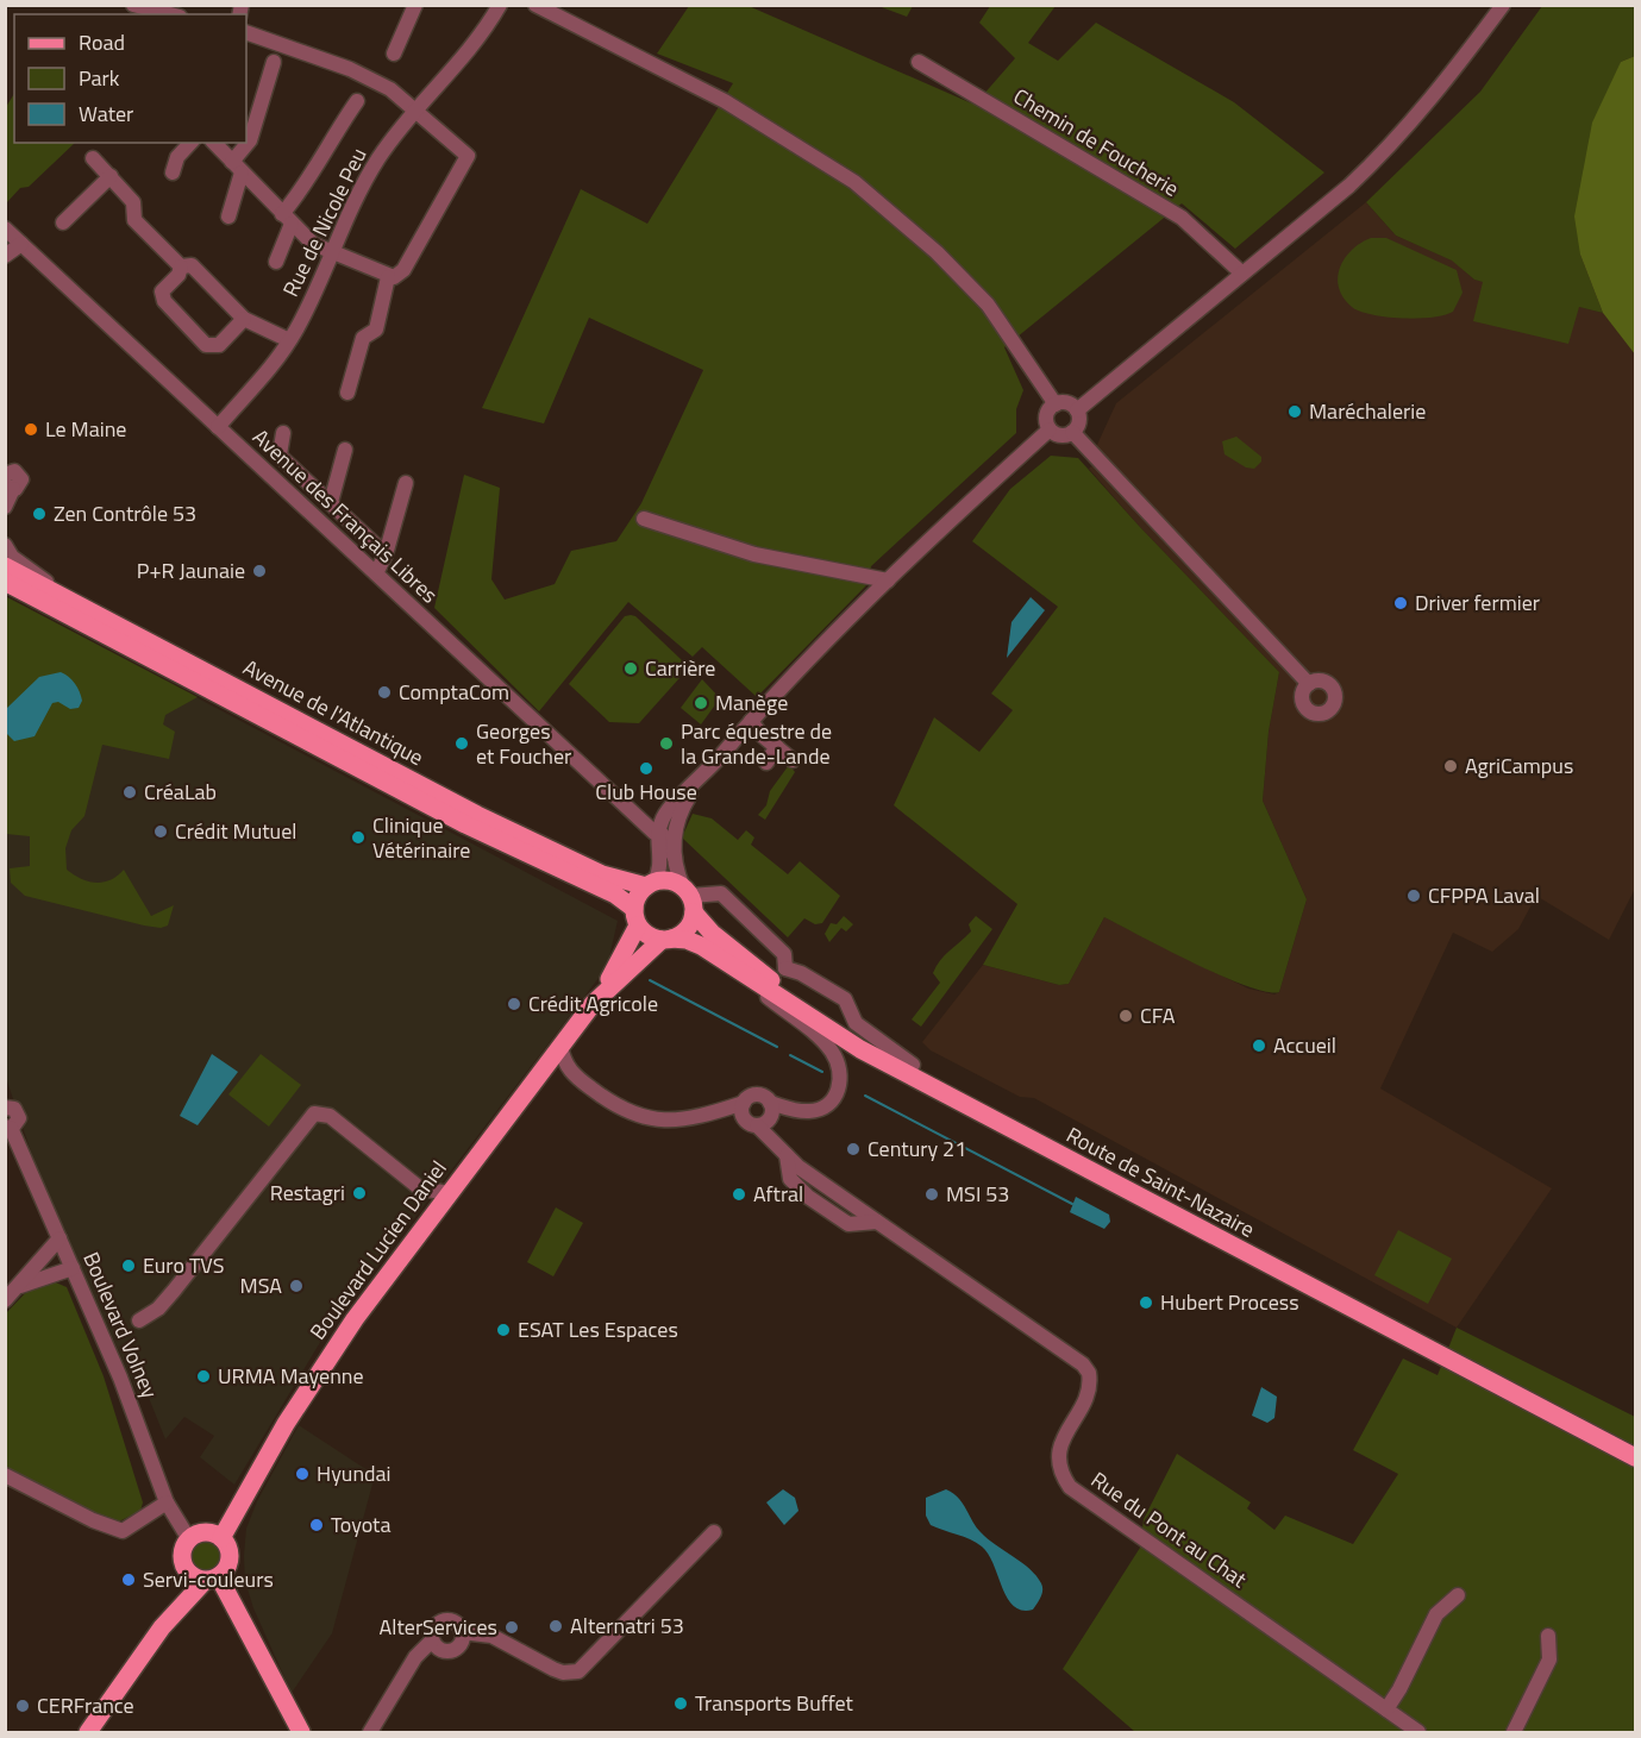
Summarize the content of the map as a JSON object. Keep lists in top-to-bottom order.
{
  "streets": {
    "main road": ["Avenue de l'Atlantique", "Route de Saint-Nazaire", "Boulevard Lucien Daniel"],
    "street": [
      "Chemin de Foucherie",
      "Rue de Nicole Peu",
      "Avenue des Français Libres",
      "Boulevard Volney",
      "Rue du Pont au Chat"
    ]
  },
  "crossings": [
    ["Rue de Nicole Peu", "Avenue des Français Libres"],
    ["Avenue de l'Atlantique", "Route de Saint-Nazaire"],
    ["Avenue de l'Atlantique", "Boulevard Lucien Daniel"],
    ["Route de Saint-Nazaire", "Boulevard Lucien Daniel"],
    ["Boulevard Lucien Daniel", "Boulevard Volney"]
  ],
  "places": [
    "Maréchalerie",
    "Le Maine",
    "Zen Contrôle 53",
    "P+R Jaunaie",
    "Driver fermier",
    "Carrière",
    "ComptaCom",
    "Manège",
    "Georges et Foucher",
    "Parc équestre de la Grande-Lande",
    "AgriCampus",
    "Club House",
    "CréaLab",
    "Crédit Mutuel",
    "Clinique Vétérinaire",
    "CFPPA Laval",
    "Crédit Agricole",
    "CFA",
    "Accueil",
    "Century 21",
    "Restagri",
    "Aftral",
    "MSI 53",
    "Euro TVS",
    "MSA",
    "Hubert Process",
    "ESAT Les Espaces",
    "URMA Mayenne",
    "Hyundai",
    "Toyota",
    "Servi-couleurs",
    "Alternatri 53",
    "AlterServices",
    "Transports Buffet",
    "CERFrance"
  ],
  "legend": ["Road", "Park", "Water"]
}
